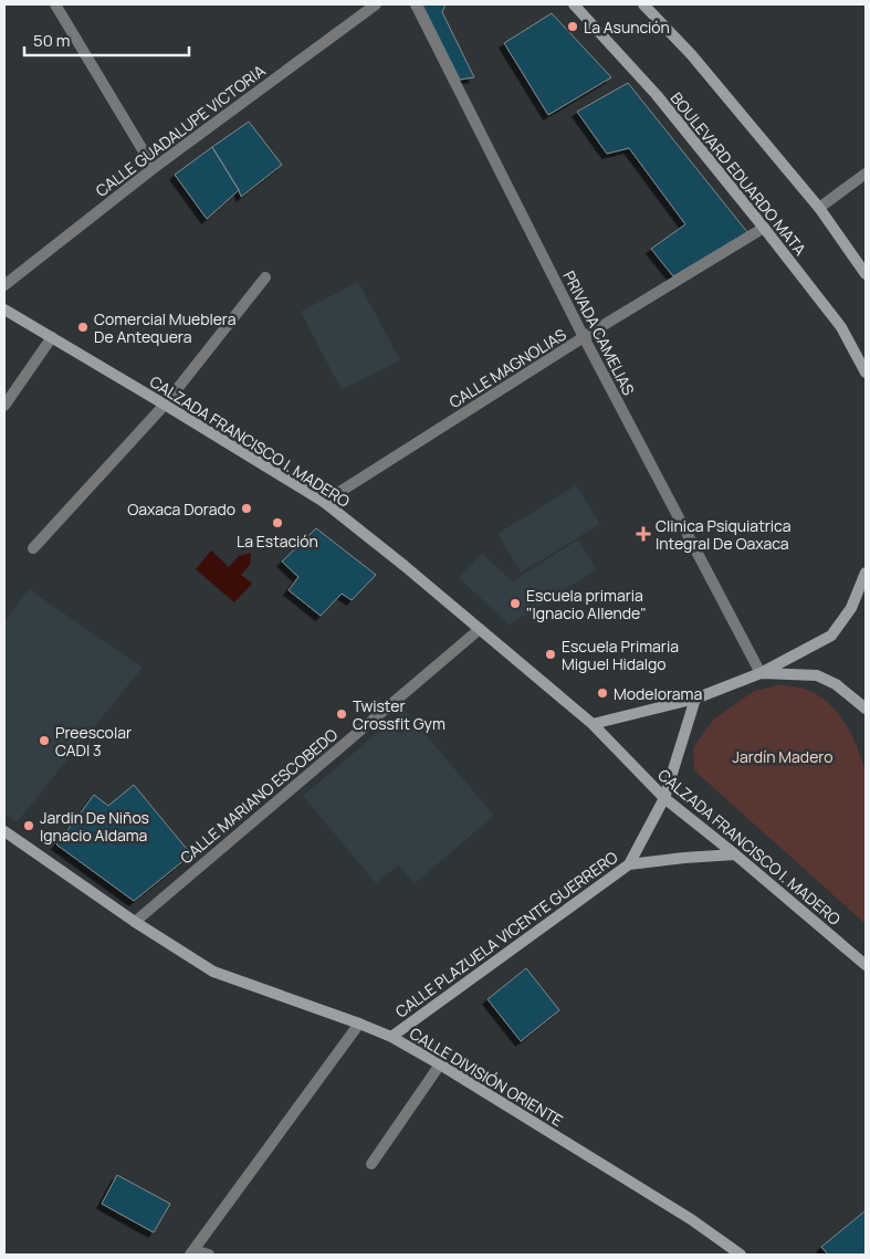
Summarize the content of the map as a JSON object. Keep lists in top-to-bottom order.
{
  "streets": {
    "main road": [
      "BOULEVARD EDUARDO MATA",
      "CALZADA FRANCISCO I. MADERO",
      "CALLE PLAZUELA VICENTE GUERRERO",
      "CALLE DIVISIÓN ORIENTE"
    ],
    "street": [
      "CALLE GUADALUPE VICTORIA",
      "PRIVADA CAMELIAS",
      "CALLE MAGNOLIAS",
      "CALLE MARIANO ESCOBEDO"
    ]
  },
  "crossings": [
    ["BOULEVARD EDUARDO MATA", "CALLE MAGNOLIAS"],
    ["PRIVADA CAMELIAS", "CALLE MAGNOLIAS"],
    ["CALLE MAGNOLIAS", "CALZADA FRANCISCO I. MADERO"],
    ["CALZADA FRANCISCO I. MADERO", "CALLE MARIANO ESCOBEDO"],
    ["CALZADA FRANCISCO I. MADERO", "CALLE PLAZUELA VICENTE GUERRERO"],
    ["CALLE MARIANO ESCOBEDO", "CALLE DIVISIÓN ORIENTE"],
    ["CALLE PLAZUELA VICENTE GUERRERO", "CALLE DIVISIÓN ORIENTE"]
  ],
  "parks": ["Jardín Madero"],
  "places": {
    "other": [
      "La Asunción",
      "Comercial Mueblera De Antequera",
      "Oaxaca Dorado",
      "La Estación",
      "Escuela primaria \"Ignacio Allende\"",
      "Escuela Primaria Miguel Hidalgo",
      "Modelorama",
      "Twister Crossfit Gym",
      "Preescolar CADI 3",
      "Jardin De Niños Ignacio Aldama"
    ],
    "health": ["Clinica Psiquiatrica Integral De Oaxaca"]
  },
  "scale_bar": "50 m"
}
